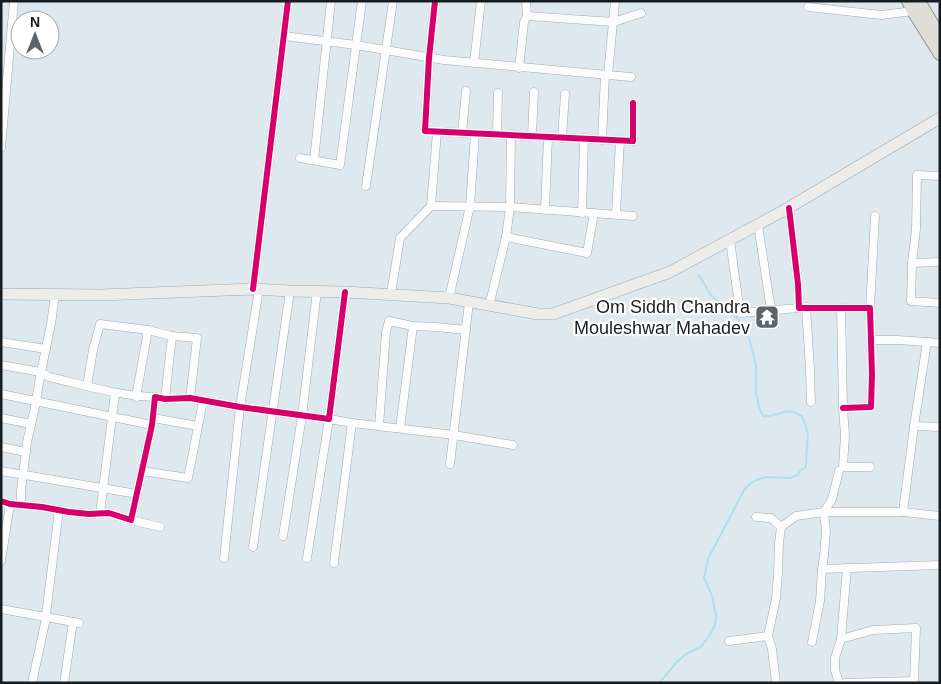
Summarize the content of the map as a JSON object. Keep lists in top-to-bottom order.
{
  "places": {
    "temple": ["Om Siddh Chandra Mouleshwar Mahadev"]
  },
  "north": "top"
}
